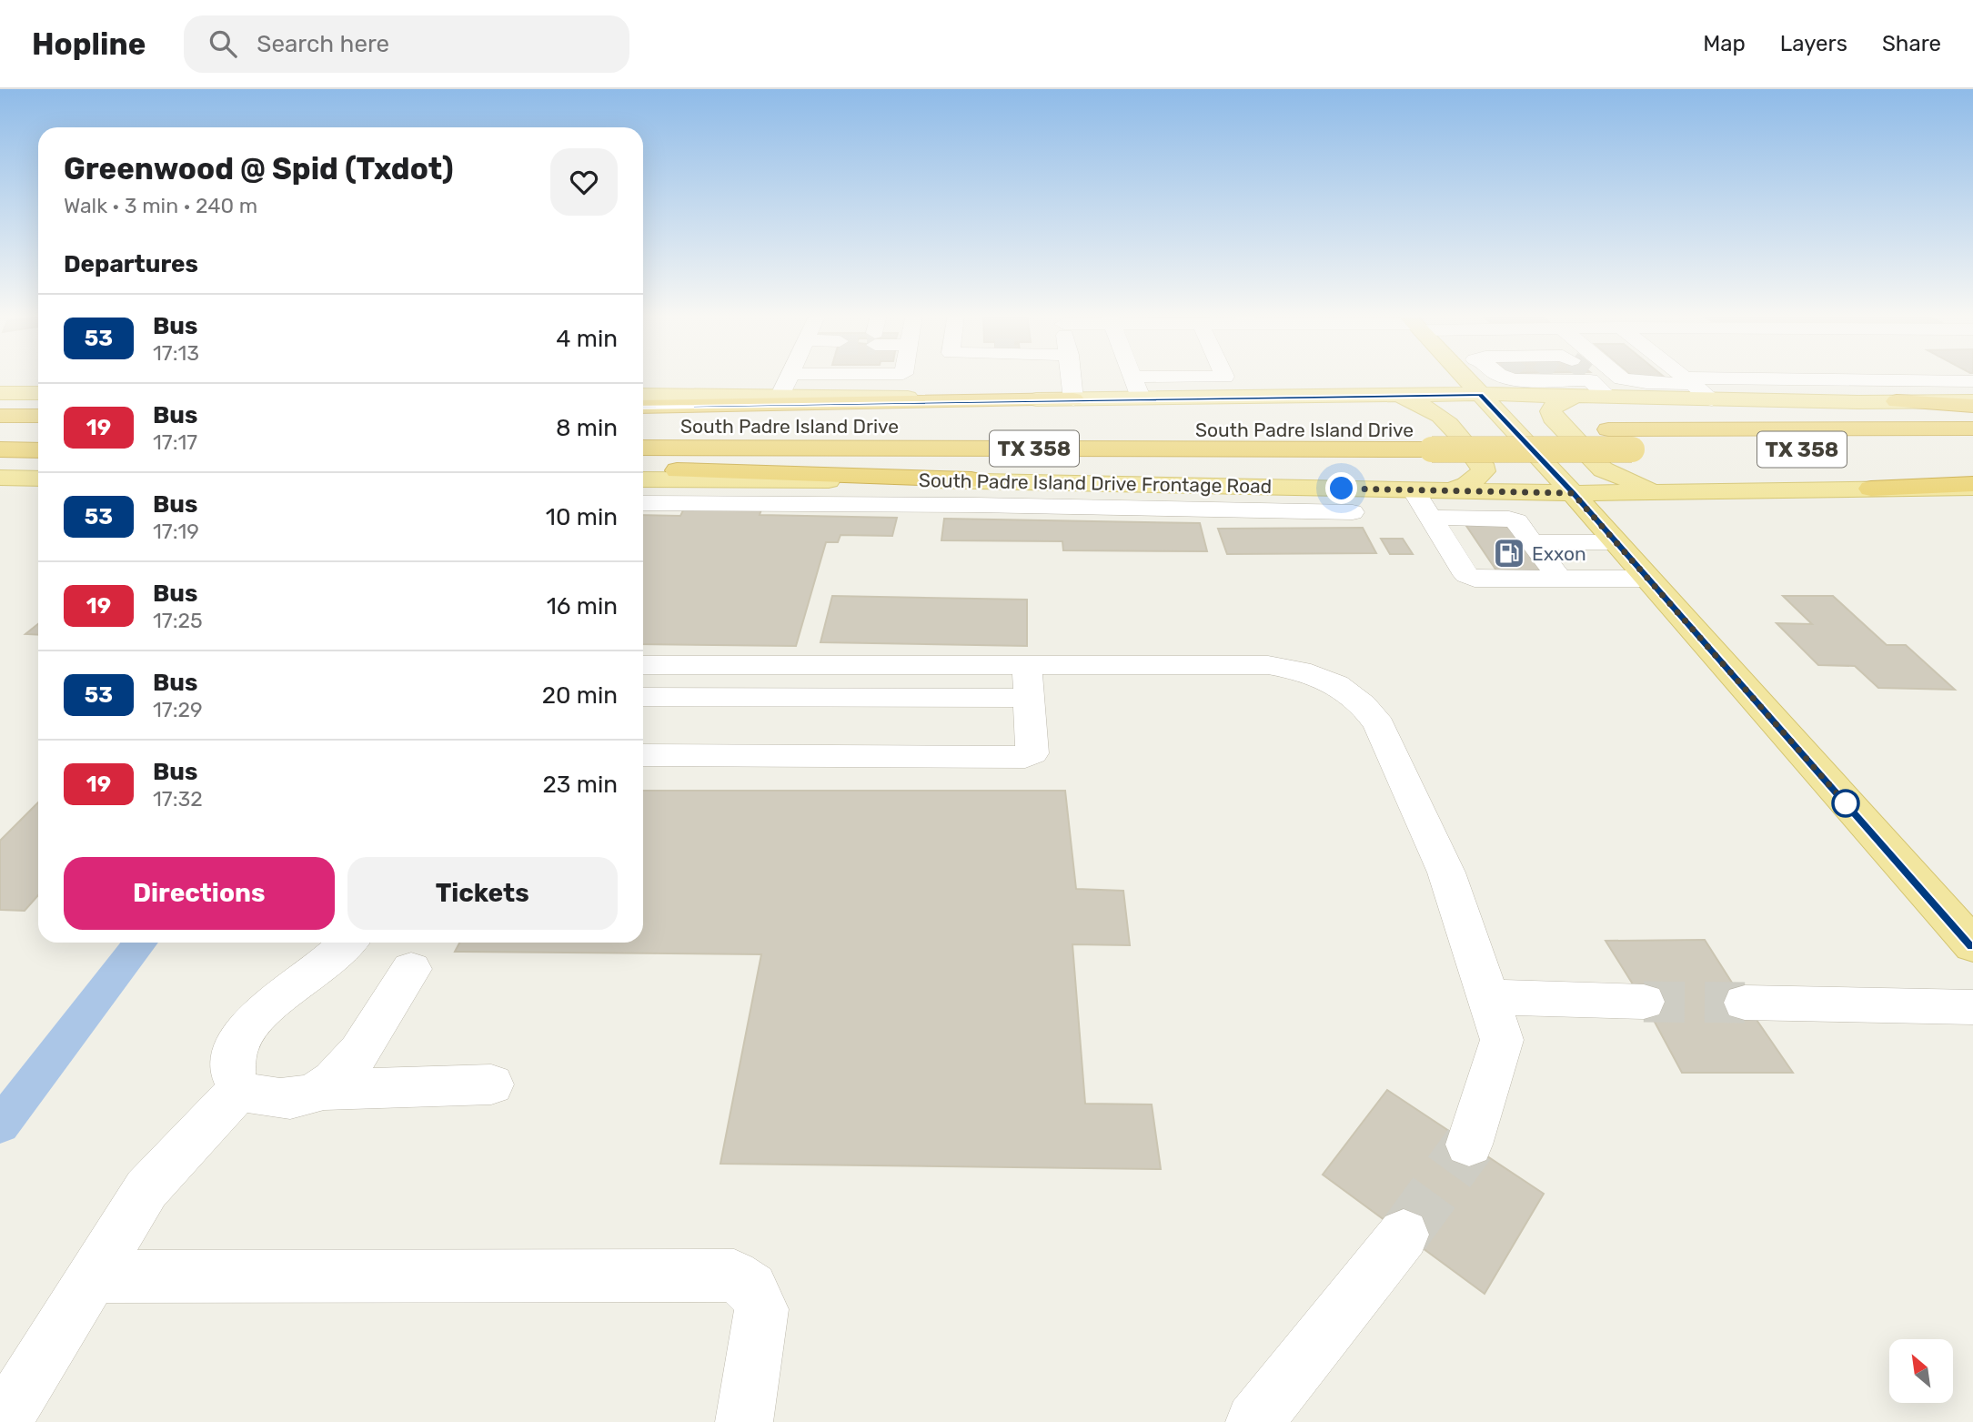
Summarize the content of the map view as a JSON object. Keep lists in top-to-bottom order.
{
  "streets": {
    "highway": ["South Padre Island Drive", "TX 358"],
    "main road": ["South Padre Island Drive Frontage Road"]
  },
  "places": {
    "fuel station": ["Exxon"]
  },
  "lines": ["bus line 53"],
  "north": "top left",
  "page": {
    "header": "Hopline",
    "search": "Search here",
    "nav": ["Map", "Layers", "Share"],
    "heading": [
      ["Greenwood @ Spid (Txdot)", "Walk · 3 min · 240 m"],
      "Departures"
    ],
    "list": [
      {
        "mark": "53",
        "name": "Bus",
        "note": "17:13",
        "value": "4 min"
      },
      {
        "mark": "19",
        "name": "Bus",
        "note": "17:17",
        "value": "8 min"
      },
      {
        "mark": "53",
        "name": "Bus",
        "note": "17:19",
        "value": "10 min"
      },
      {
        "mark": "19",
        "name": "Bus",
        "note": "17:25",
        "value": "16 min"
      },
      {
        "mark": "53",
        "name": "Bus",
        "note": "17:29",
        "value": "20 min"
      },
      {
        "mark": "19",
        "name": "Bus",
        "note": "17:32",
        "value": "23 min"
      }
    ],
    "buttons": ["Directions", "Tickets"]
  }
}
